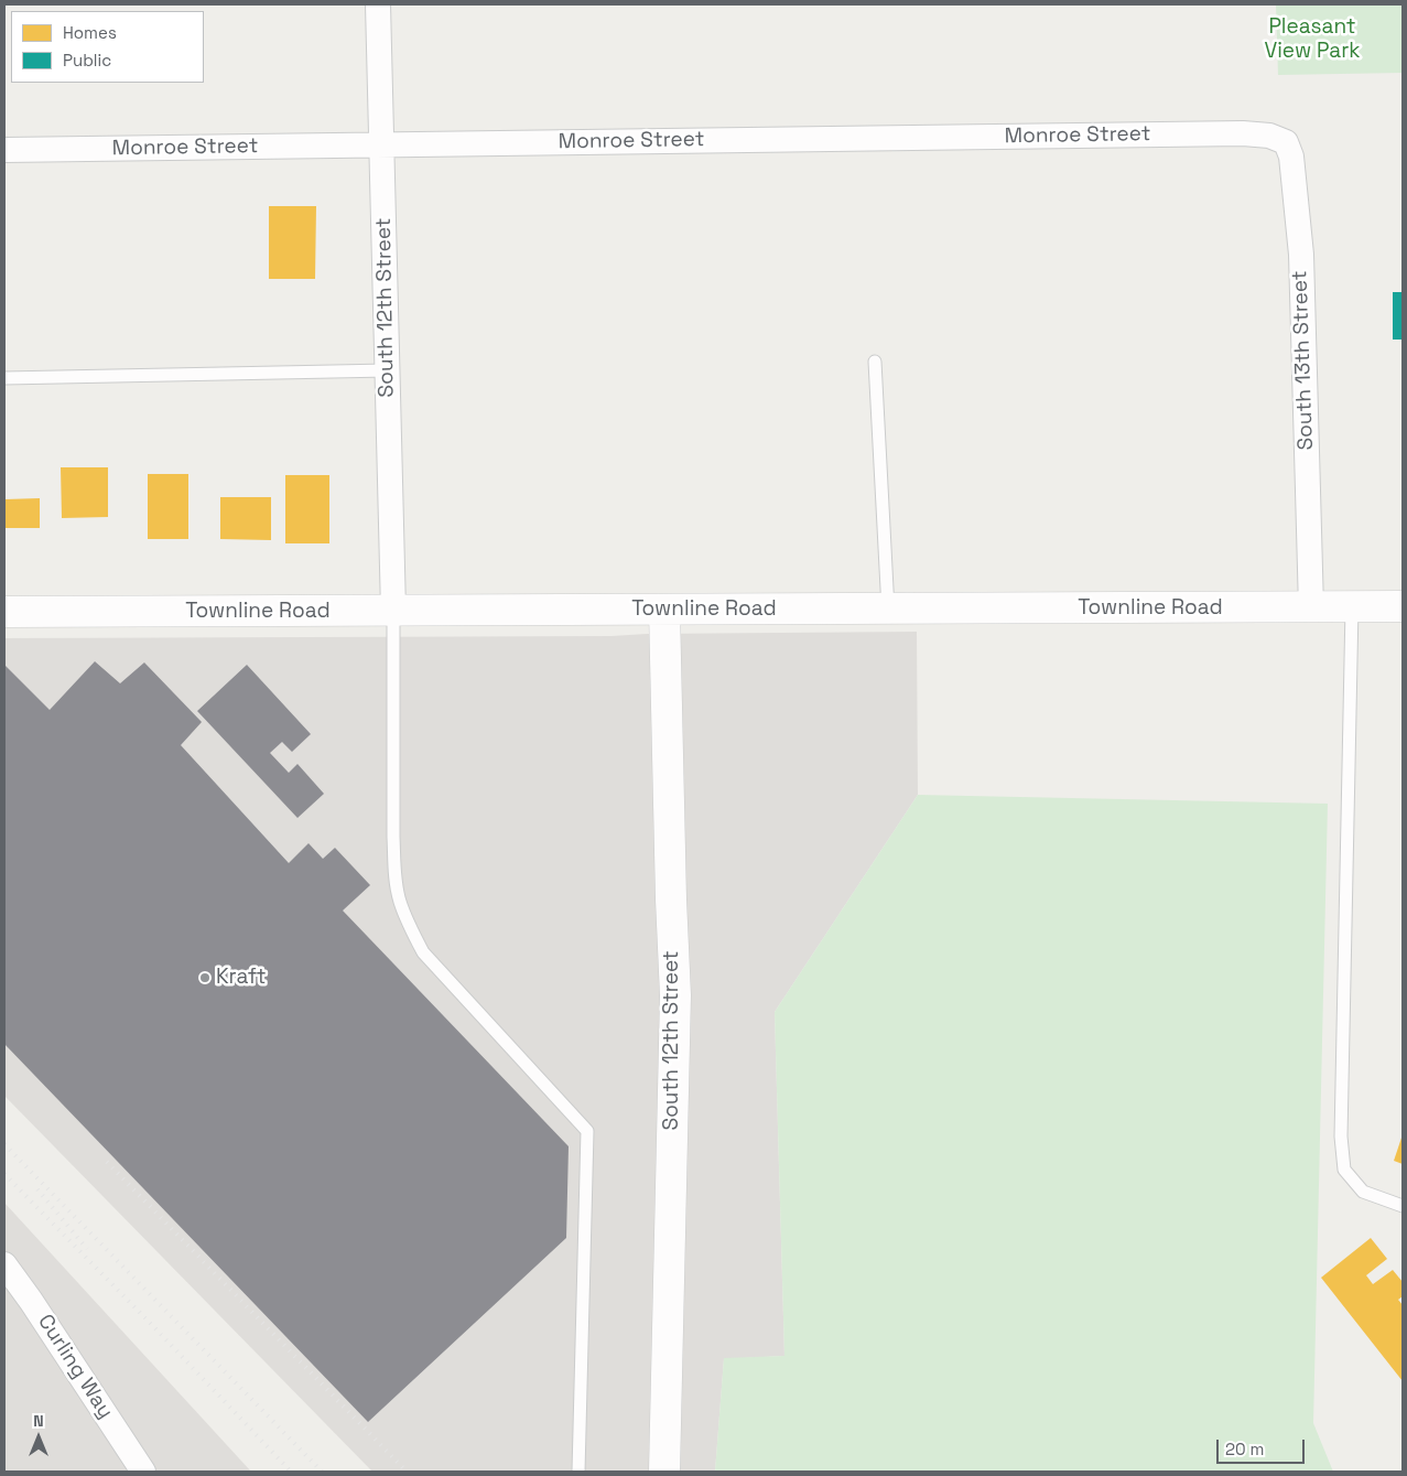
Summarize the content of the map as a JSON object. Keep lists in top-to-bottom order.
{
  "streets": {
    "street": [
      "Monroe Street",
      "South 12th Street",
      "South 13th Street",
      "Townline Road",
      "Curling Way"
    ]
  },
  "crossings": [
    ["Monroe Street", "South 12th Street"],
    ["Monroe Street", "South 13th Street"],
    ["South 12th Street", "Townline Road"],
    ["South 13th Street", "Townline Road"]
  ],
  "parks": ["Pleasant View Park"],
  "places": ["Kraft"],
  "legend": ["Homes", "Public"],
  "scale_bar": "20 m",
  "north": "top"
}
